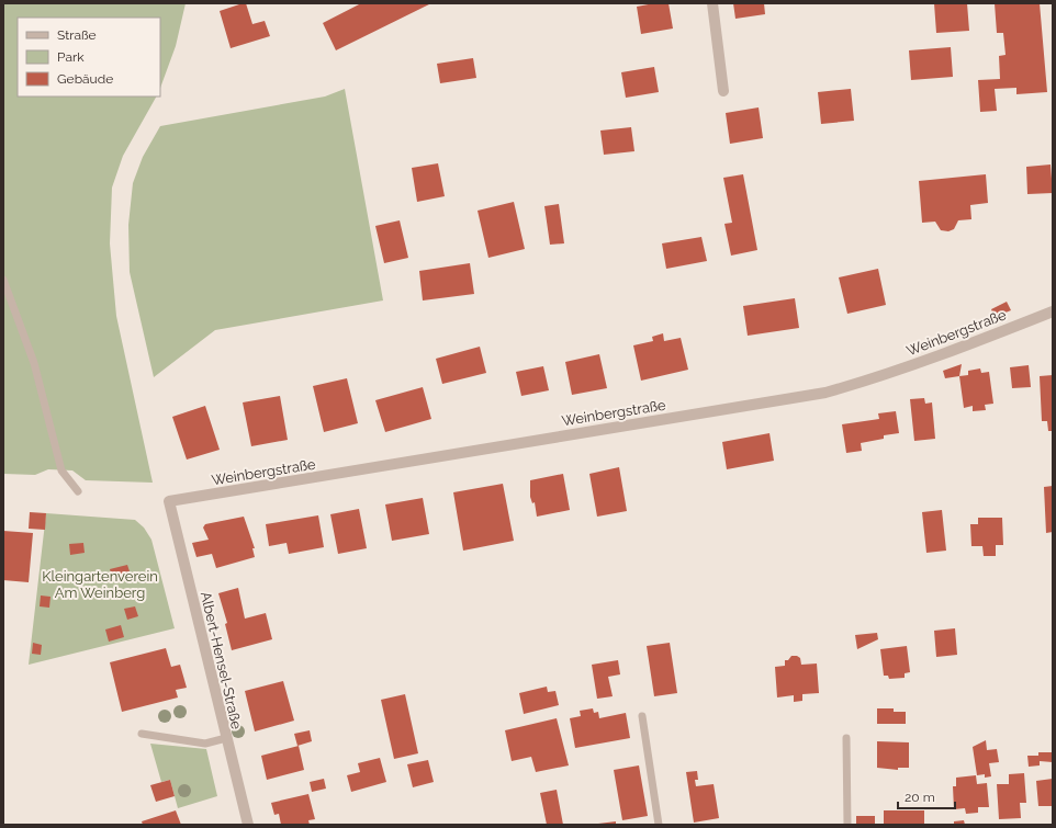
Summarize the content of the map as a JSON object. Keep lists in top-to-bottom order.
{
  "streets": {
    "street": ["Weinbergstraße", "Albert-Hensel-Straße"]
  },
  "crossings": [
    ["Weinbergstraße", "Albert-Hensel-Straße"]
  ],
  "parks": ["Kleingartenverein Am Weinberg"],
  "legend": ["Straße", "Park", "Gebäude"],
  "scale_bar": "20 m"
}
